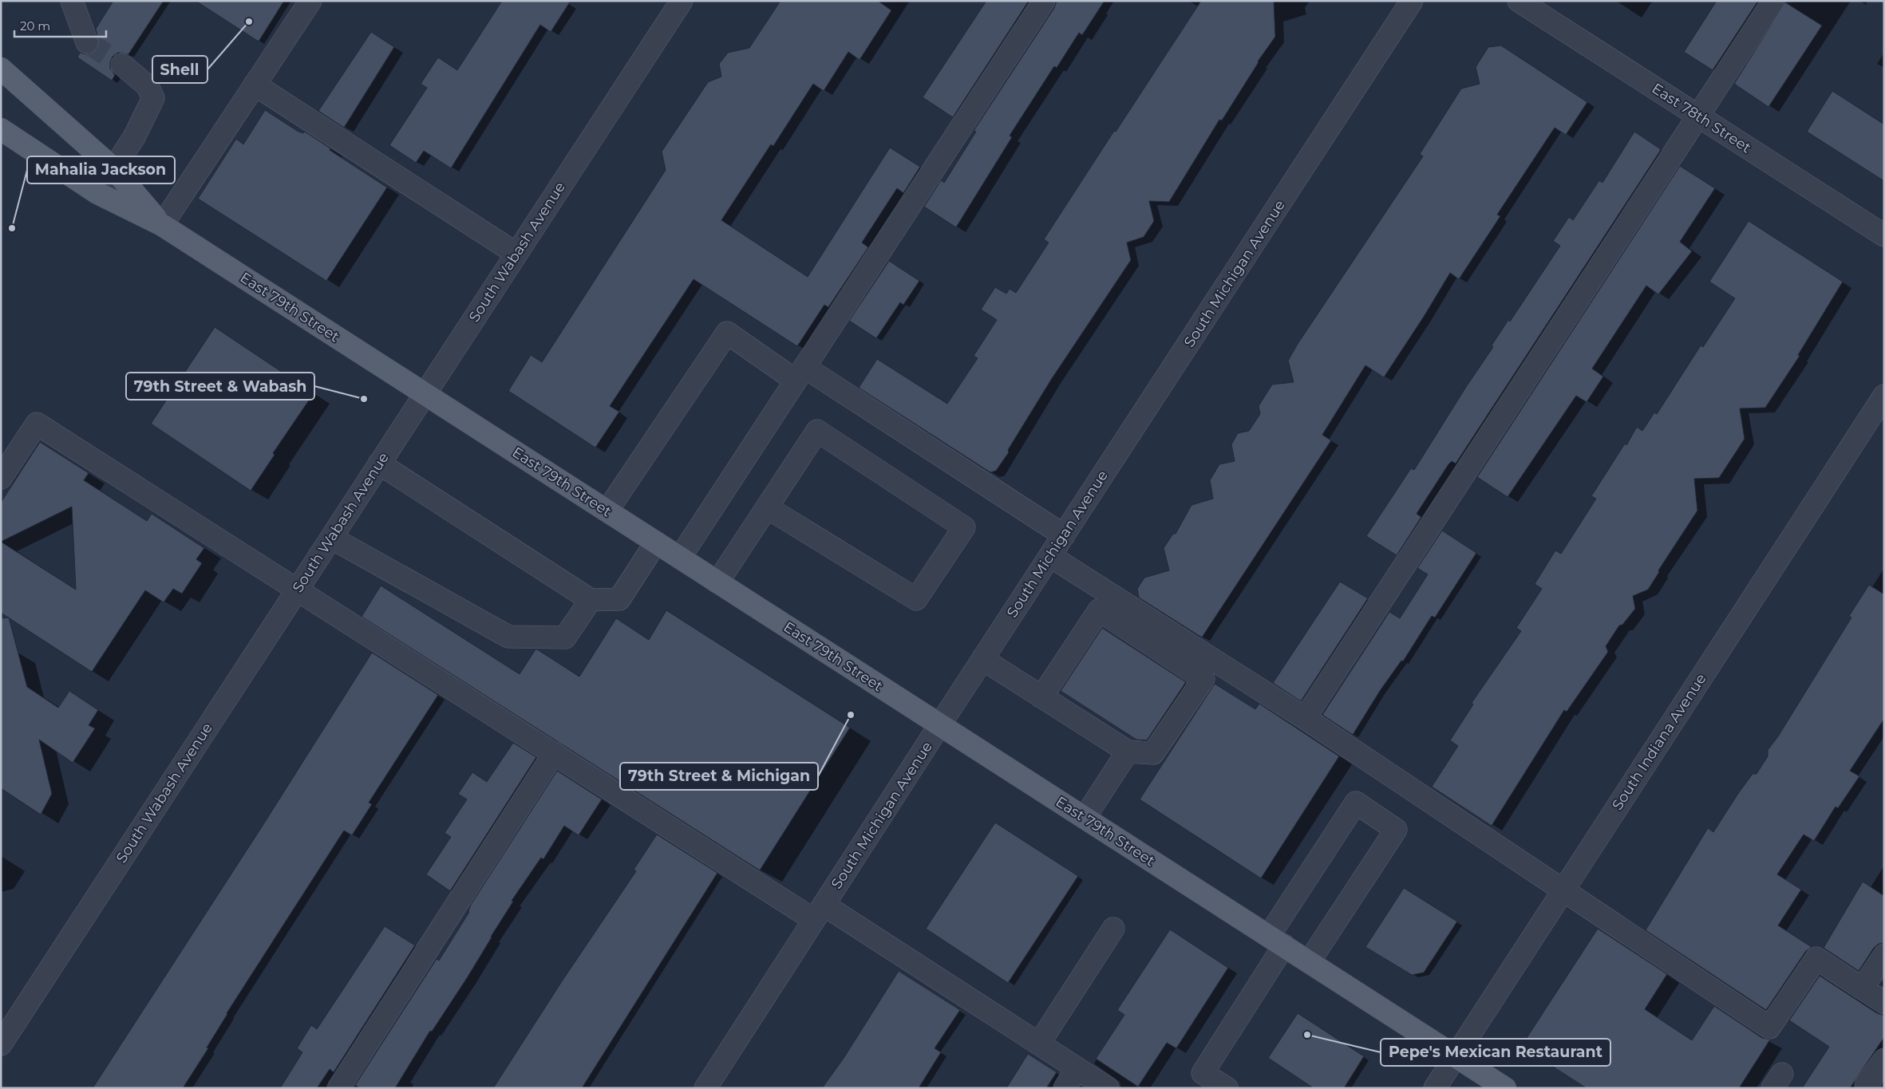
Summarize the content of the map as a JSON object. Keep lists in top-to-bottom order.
{
  "streets": {
    "main road": ["East 79th Street"],
    "street": [
      "East 78th Street",
      "South Wabash Avenue",
      "South Michigan Avenue",
      "South Indiana Avenue"
    ]
  },
  "crossings": [
    ["South Wabash Avenue", "East 79th Street"],
    ["South Michigan Avenue", "East 79th Street"],
    ["East 79th Street", "South Indiana Avenue"]
  ],
  "places": [
    "Shell",
    "Mahalia Jackson",
    "79th Street & Wabash",
    "79th Street & Michigan",
    "Pepe's Mexican Restaurant"
  ],
  "scale_bar": "20 m"
}
